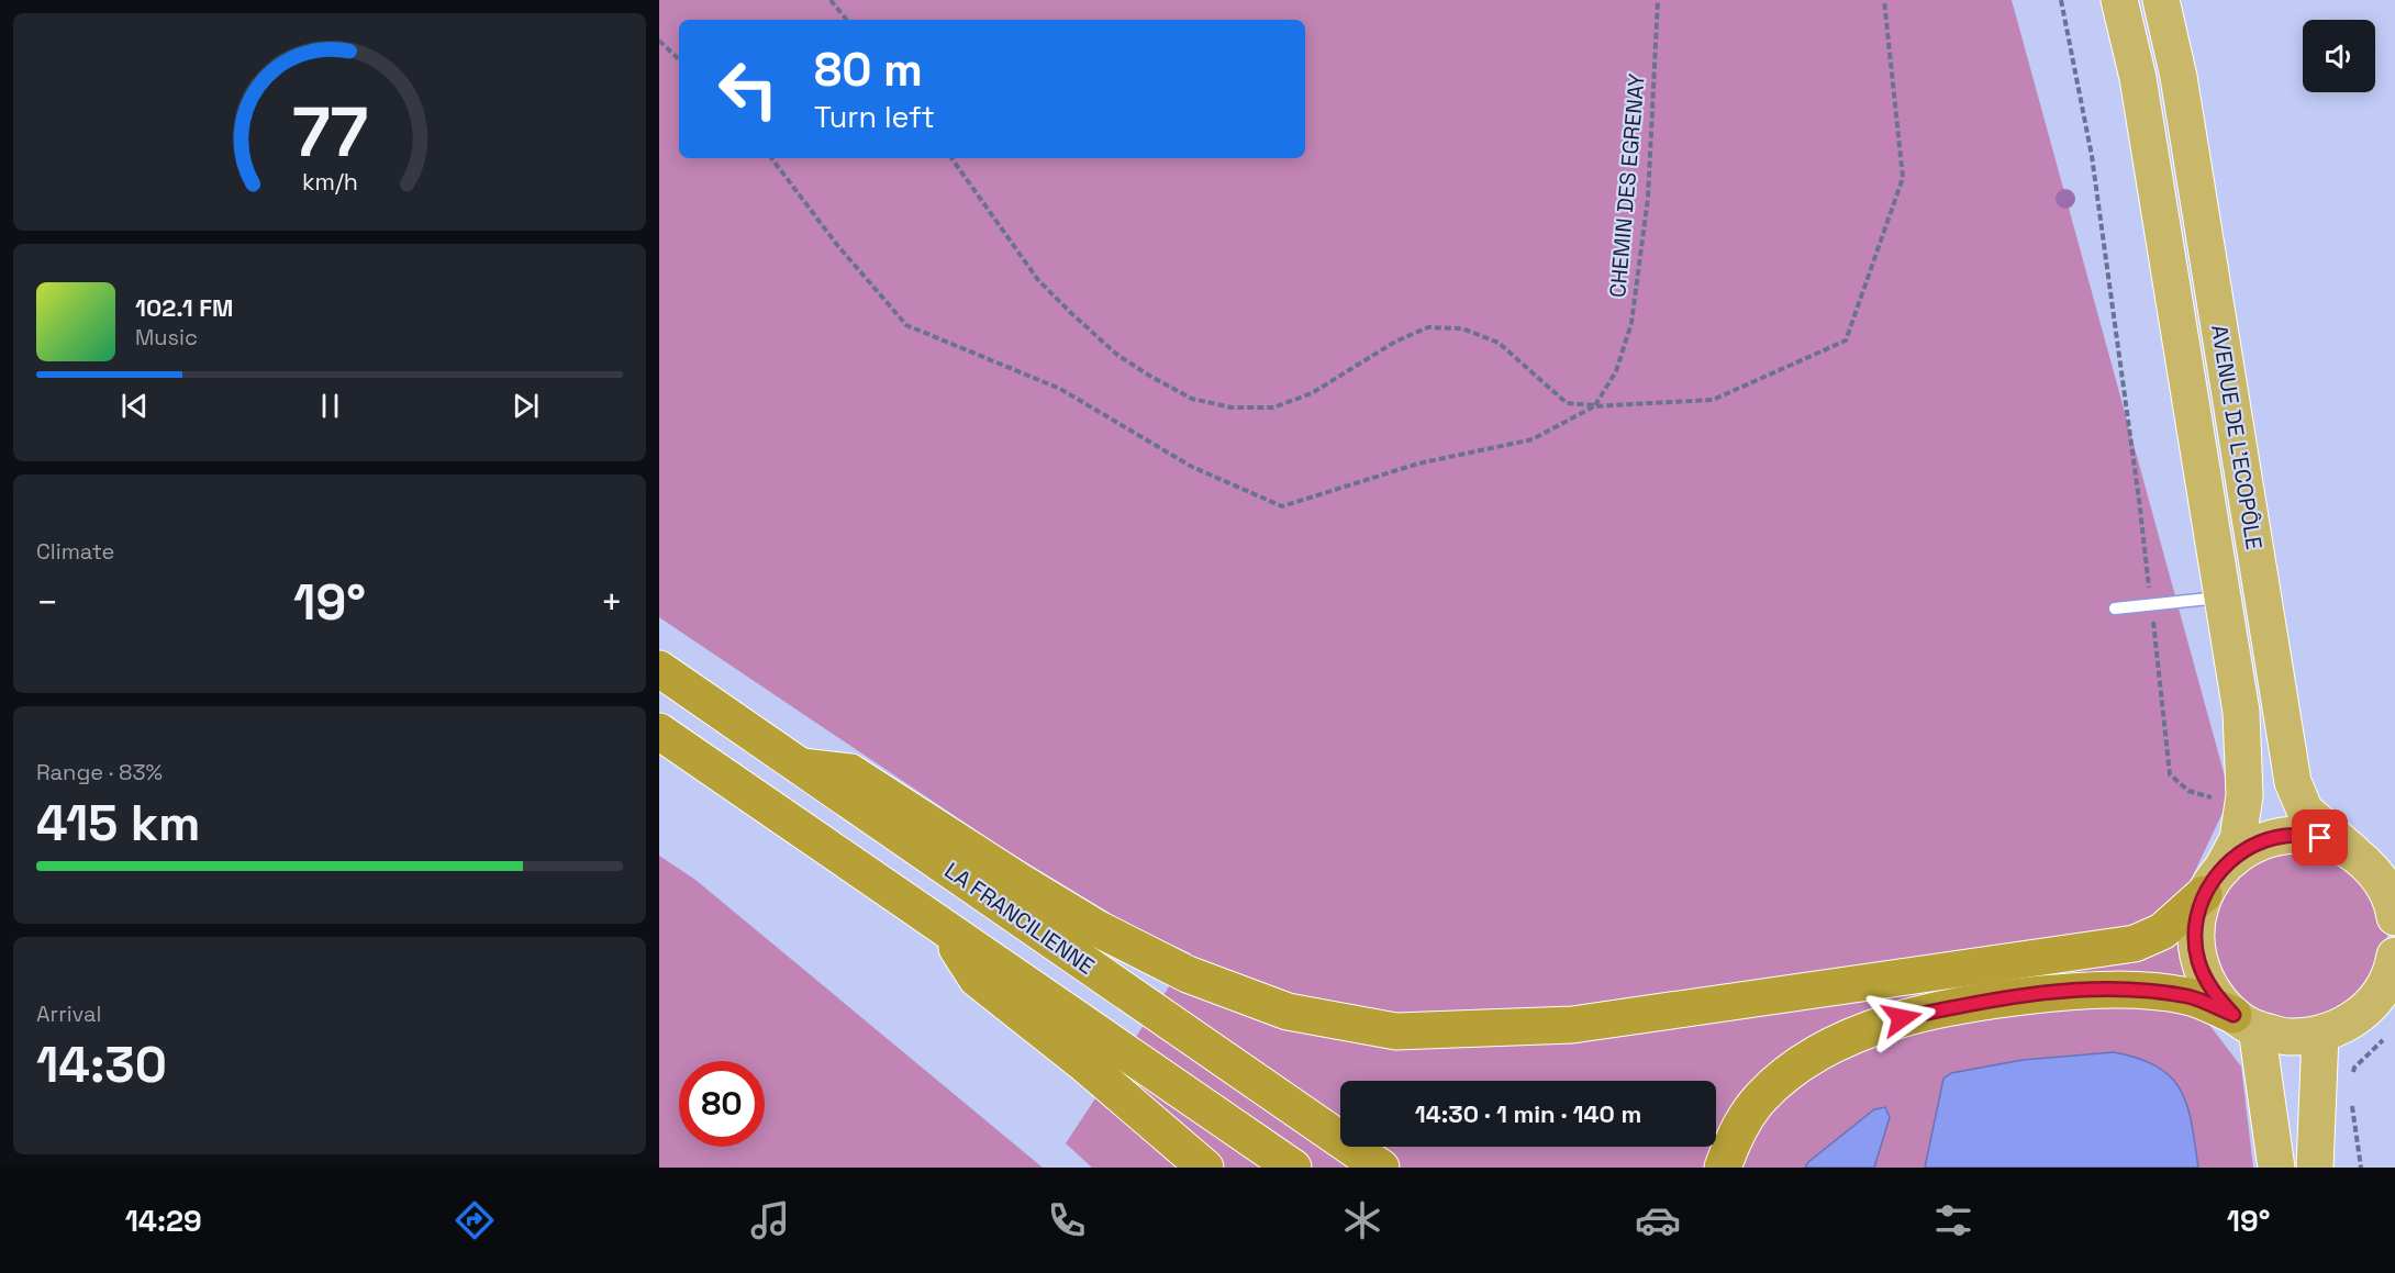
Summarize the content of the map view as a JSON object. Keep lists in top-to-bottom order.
{
  "streets": {
    "highway": ["LA FRANCILIENNE"],
    "main road": ["AVENUE DE L'ECOPÔLE"],
    "path": ["CHEMIN DES EGRENAY"]
  },
  "page": {
    "turn": ["80 m", "Turn left"],
    "song": ["102.1 FM", "Music"],
    "tile": [
      "Climate",
      ["Range · 83%", "415 km"],
      ["Arrival", "14:30"]
    ],
    "heat": ["−", "19°", "+"],
    "limit": "80",
    "trip": "14:30 · 1 min · 140 m",
    "tabs": ["14:29", "19°"],
    "gauge": ["77", "km/h"]
  }
}
